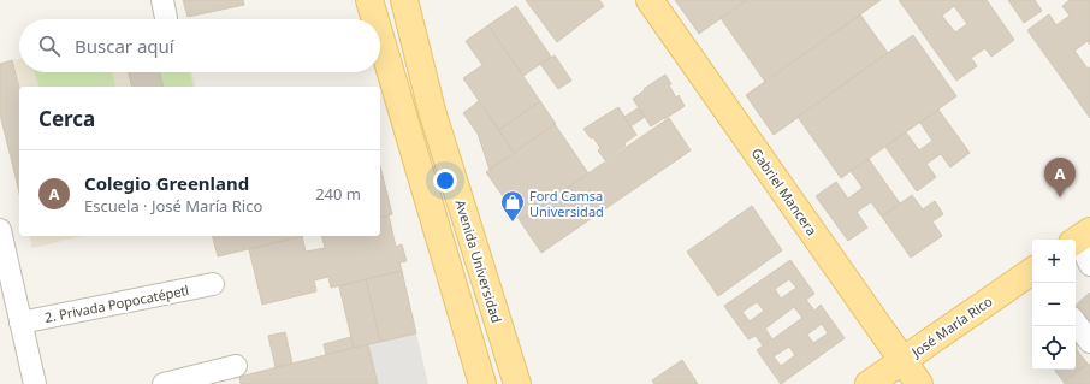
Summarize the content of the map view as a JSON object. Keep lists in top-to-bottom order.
{
  "streets": {
    "main road": ["Gabriel Mancera", "Avenida Universidad", "José María Rico"],
    "street": ["2. Privada Popocatépetl"]
  },
  "crossings": [
    ["Gabriel Mancera", "José María Rico"]
  ],
  "places": {
    "shop": ["Ford Camsa Universidad"]
  },
  "page": {
    "search": "Buscar aquí",
    "heading": "Cerca",
    "list": [
      {
        "mark": "A",
        "name": "Colegio Greenland",
        "note": "Escuela · José María Rico",
        "value": "240 m"
      }
    ],
    "pins": "A",
    "map_buttons": ["+", "−"]
  }
}
